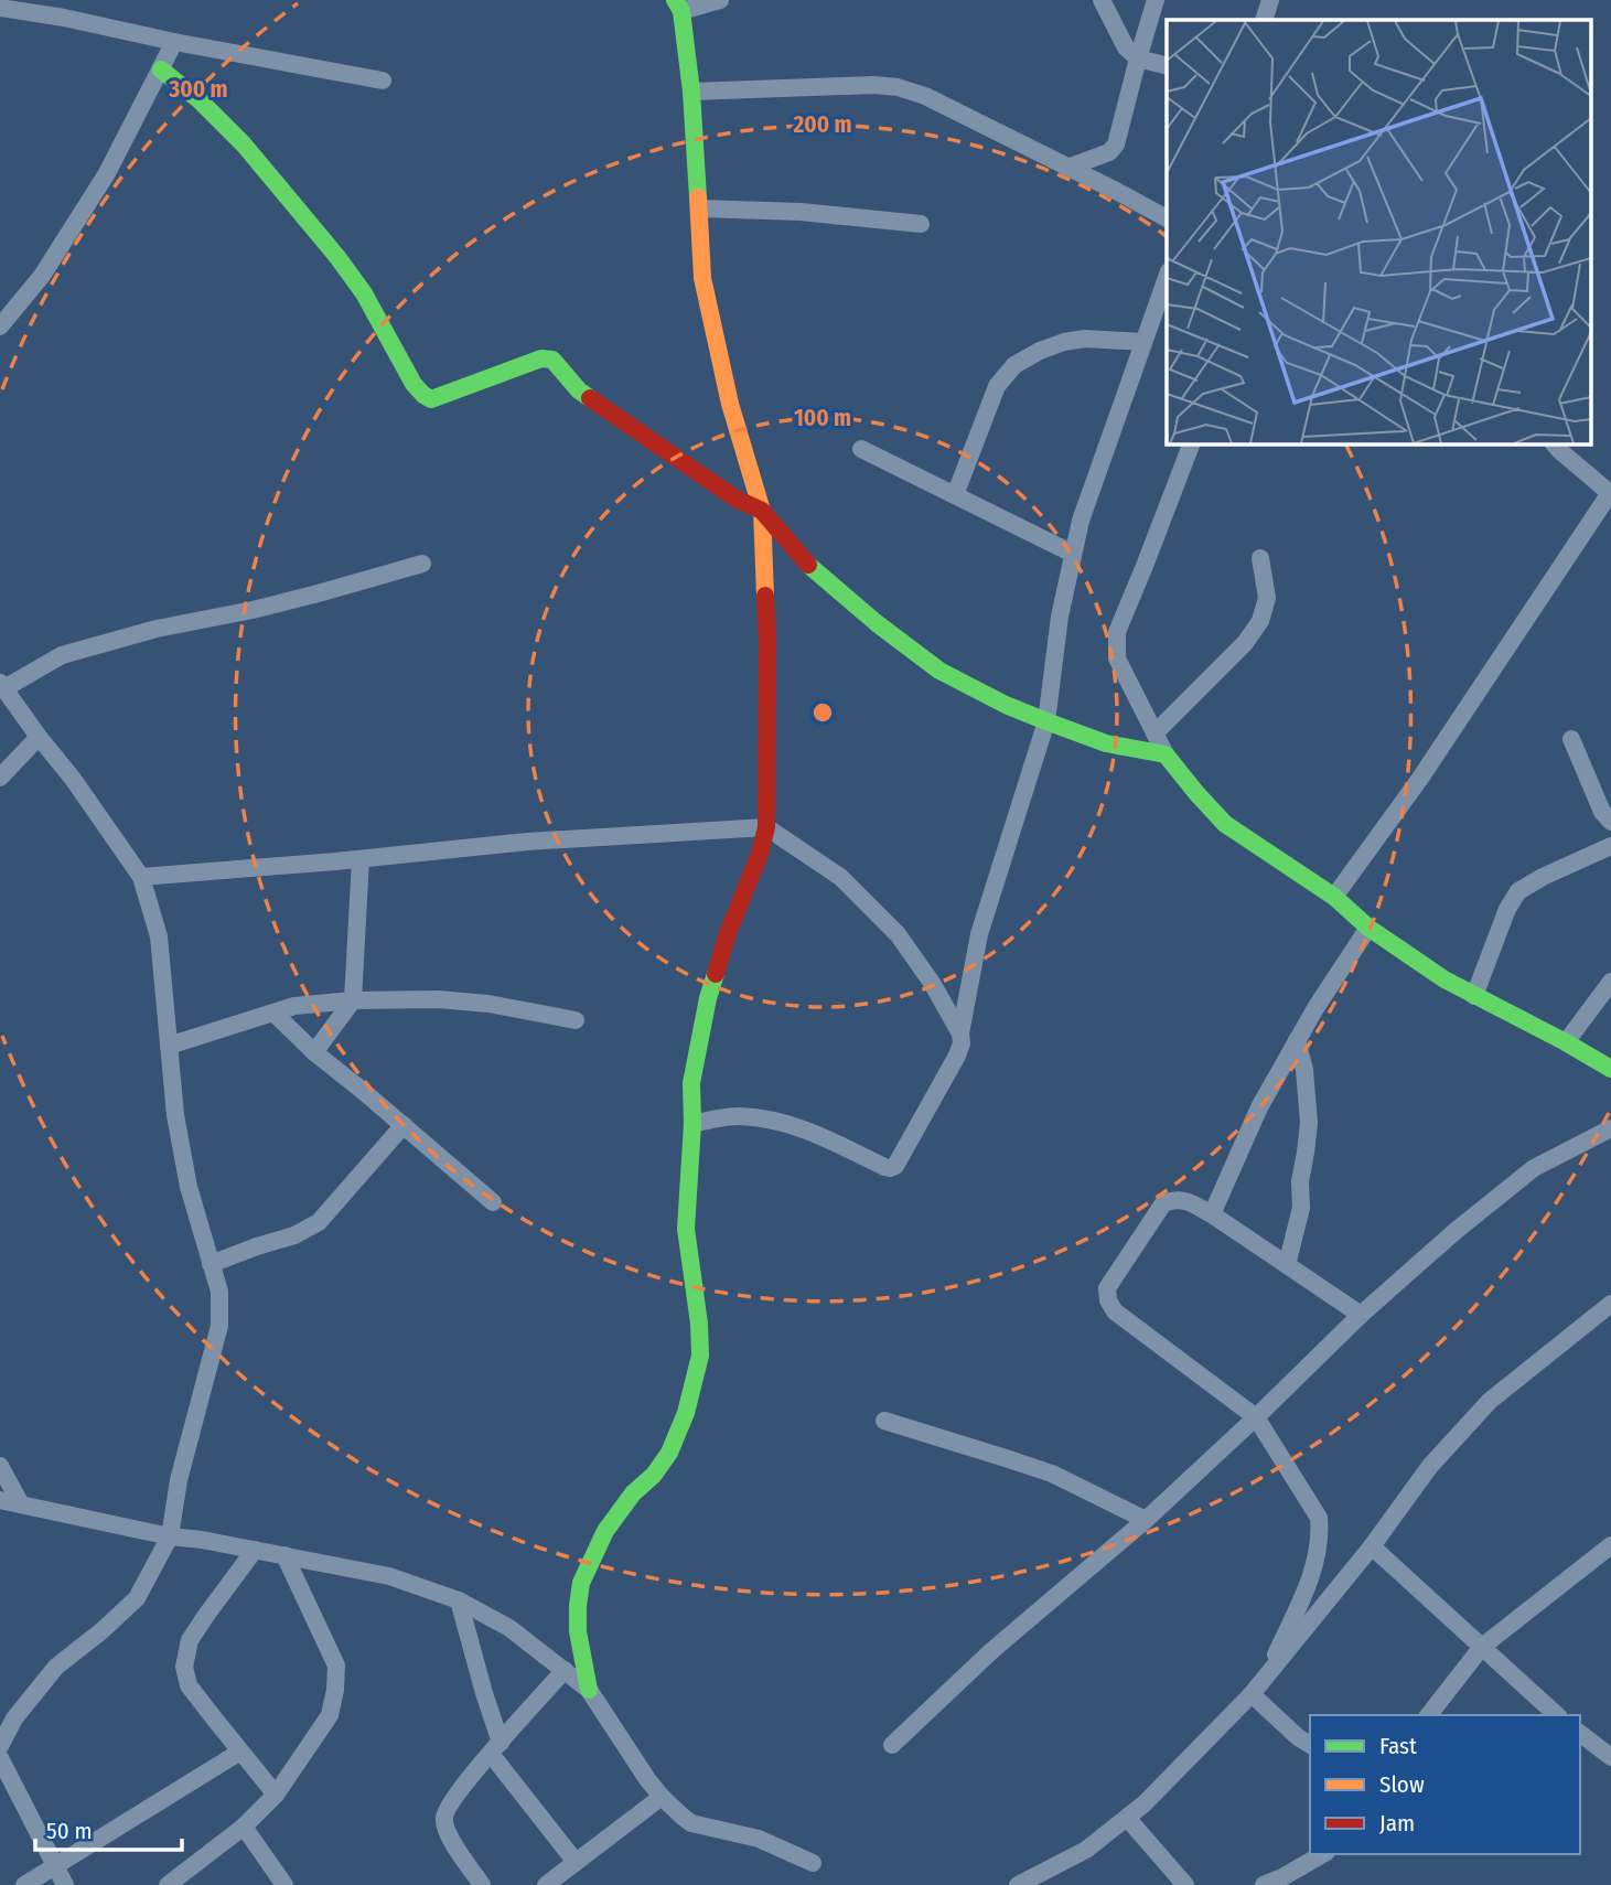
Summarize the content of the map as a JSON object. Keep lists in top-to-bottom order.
{
  "legend": ["Fast", "Slow", "Jam"],
  "scale_bar": "50 m",
  "rings": ["300 m", "200 m", "100 m"]
}
